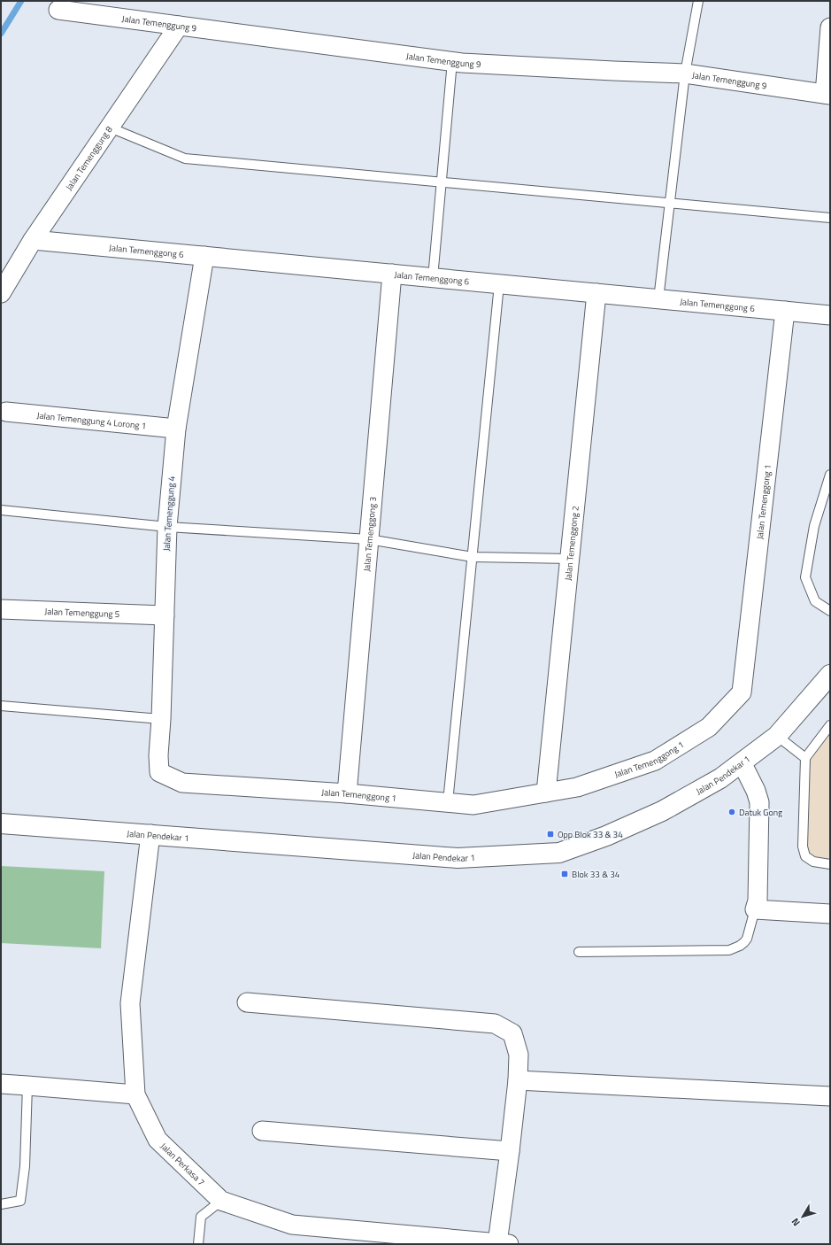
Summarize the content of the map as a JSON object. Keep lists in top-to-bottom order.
{
  "streets": {
    "street": [
      "Jalan Temenggung 9",
      "Jalan Temenggung 8",
      "Jalan Temenggong 6",
      "Jalan Temenggung 4 Lorong 1",
      "Jalan Temenggong 1",
      "Jalan Temenggung 4",
      "Jalan Temenggong 3",
      "Jalan Temenggong 2",
      "Jalan Temenggung 5",
      "Jalan Pendekar 1",
      "Jalan Perkasa 7"
    ]
  },
  "crossings": [
    ["Jalan Temenggung 9", "Jalan Temenggung 8"],
    ["Jalan Temenggung 8", "Jalan Temenggong 6"],
    ["Jalan Temenggong 6", "Jalan Temenggong 1"],
    ["Jalan Temenggong 6", "Jalan Temenggung 4"],
    ["Jalan Temenggong 6", "Jalan Temenggong 3"],
    ["Jalan Temenggong 6", "Jalan Temenggong 2"],
    ["Jalan Temenggung 4 Lorong 1", "Jalan Temenggung 4"],
    ["Jalan Temenggong 1", "Jalan Temenggung 4"],
    ["Jalan Temenggong 1", "Jalan Temenggong 3"],
    ["Jalan Temenggong 1", "Jalan Temenggong 2"],
    ["Jalan Temenggung 4", "Jalan Temenggung 5"],
    ["Jalan Pendekar 1", "Jalan Perkasa 7"]
  ],
  "places": {
    "other": ["Datuk Gong"],
    "transit": ["Opp Blok 33 & 34", "Blok 33 & 34"]
  },
  "north": "bottom left"
}
